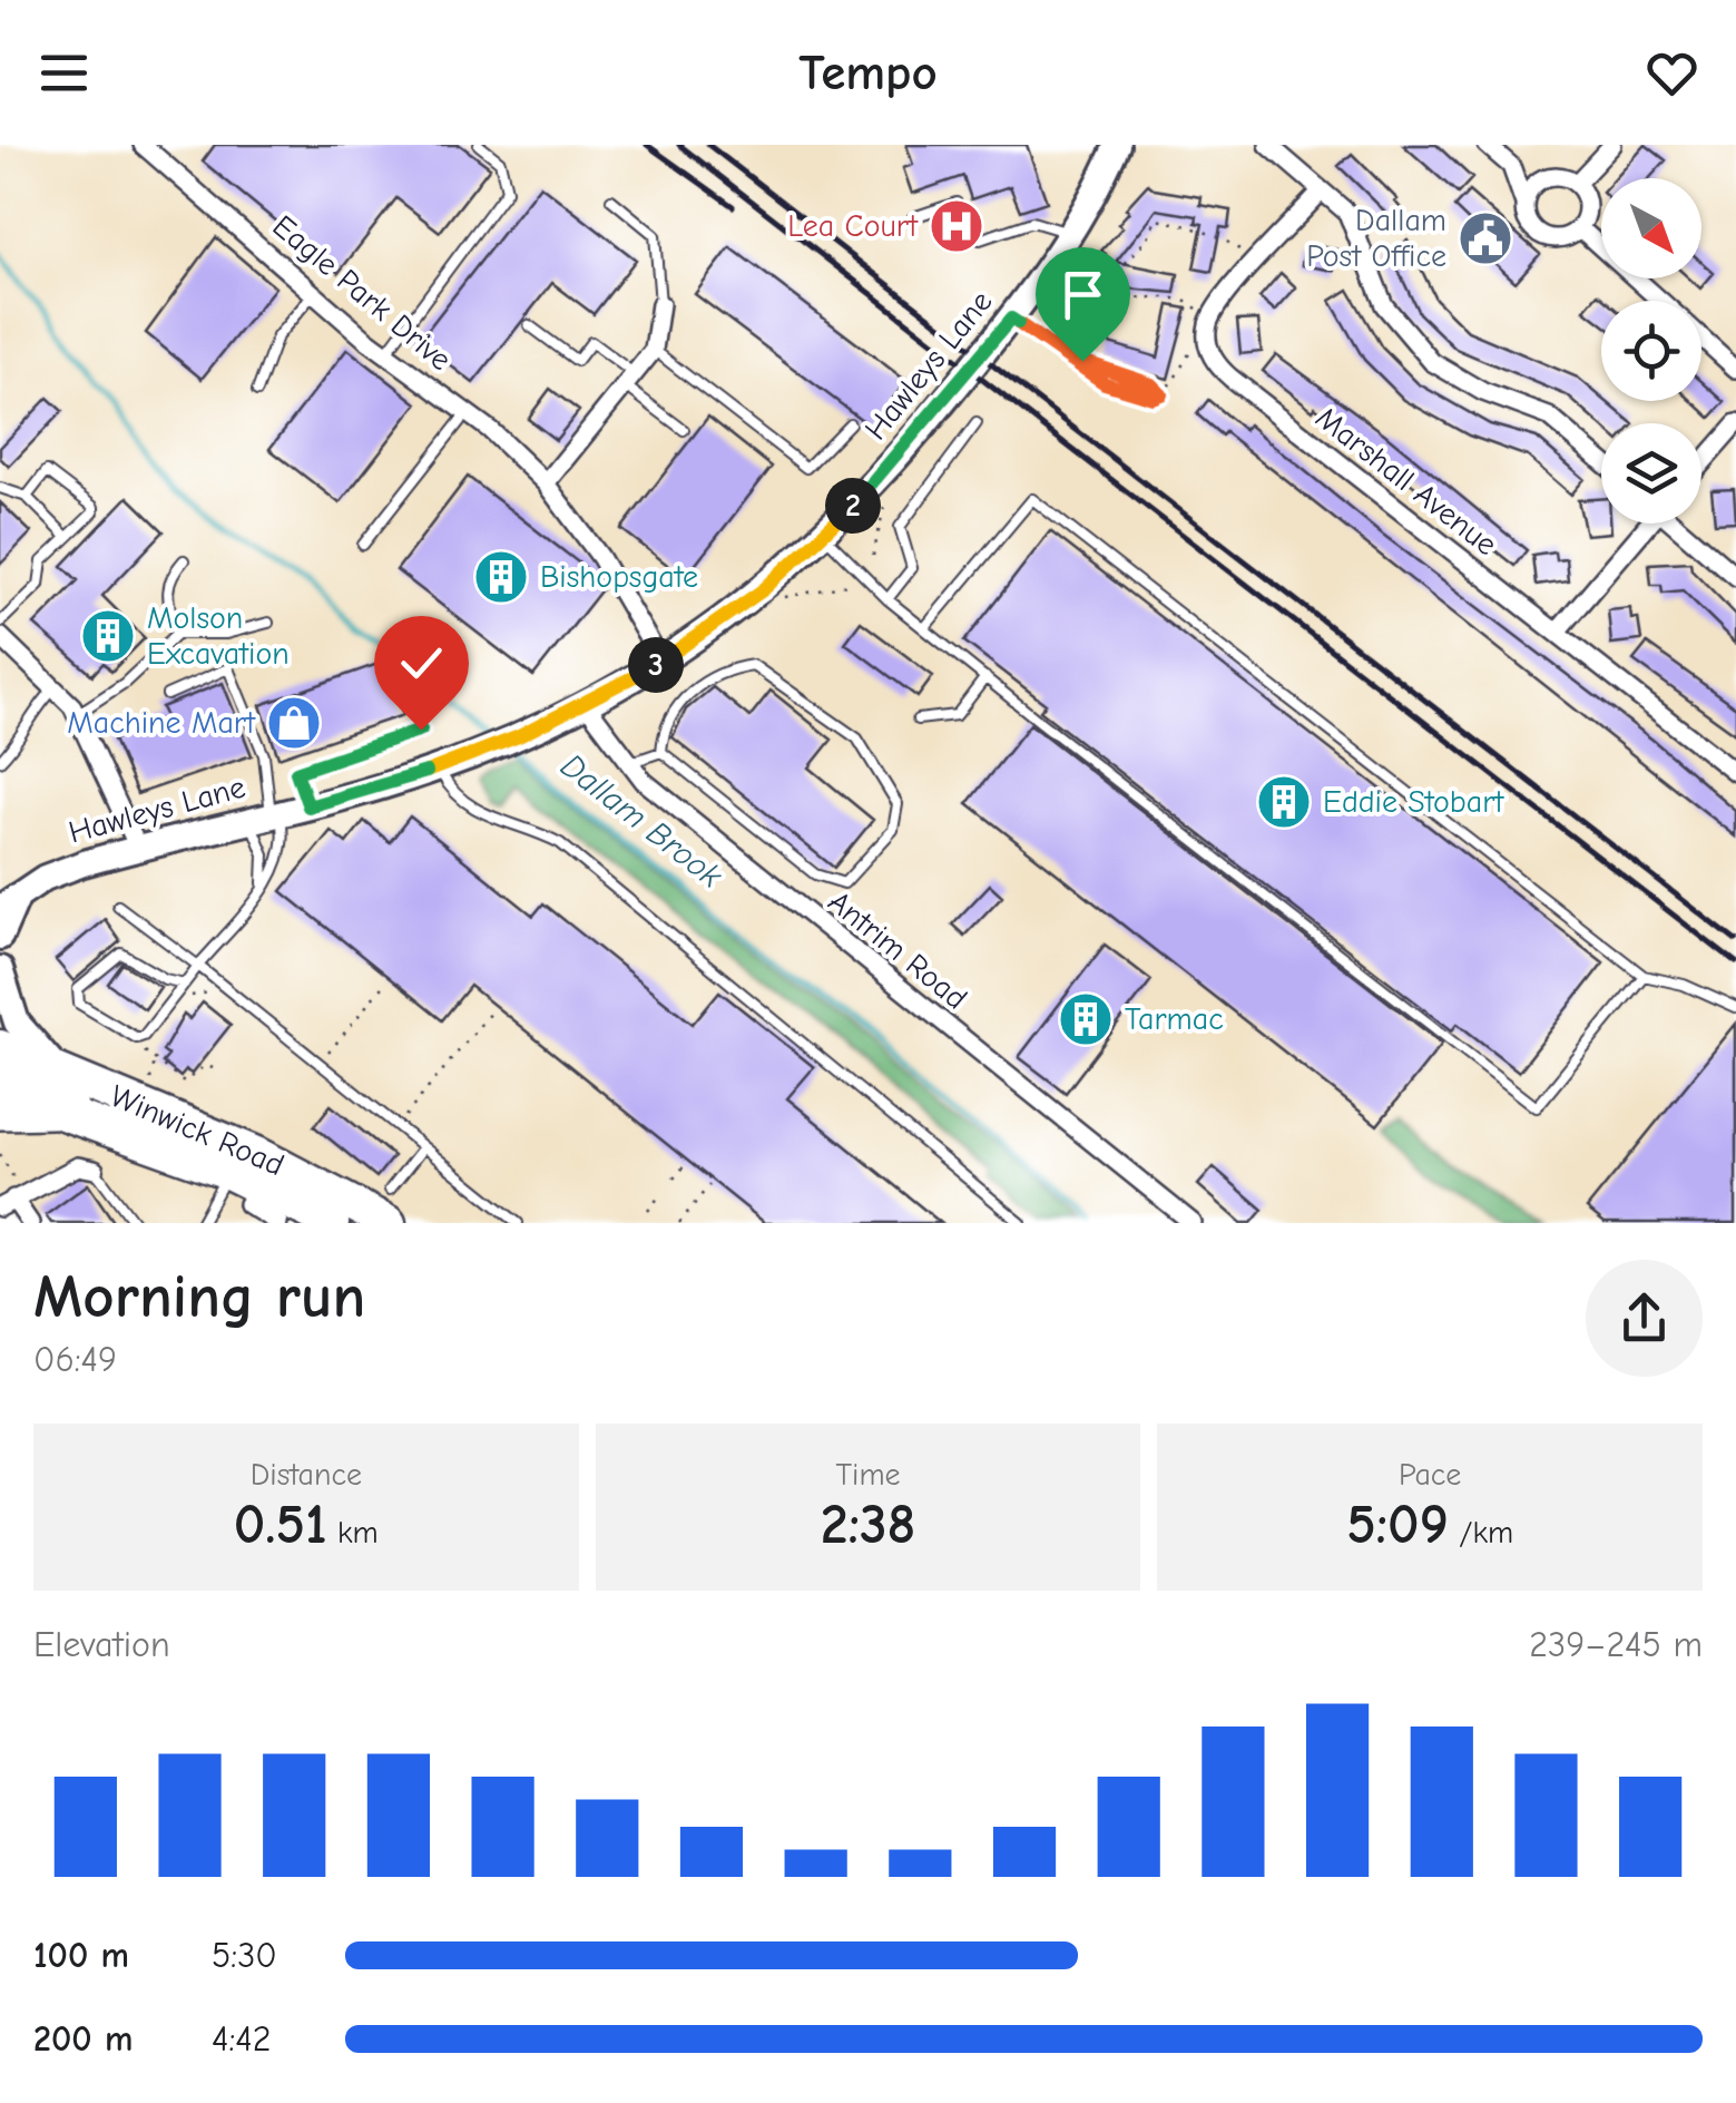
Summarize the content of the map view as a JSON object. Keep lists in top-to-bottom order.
{
  "streets": {
    "highway": ["Winwick Road"],
    "street": [
      "Eagle Park Drive",
      "Hawleys Lane",
      "Marshall Avenue",
      "Antrim Road"
    ]
  },
  "crossings": [
    ["Eagle Park Drive", "Hawleys Lane"],
    ["Hawleys Lane", "Antrim Road"]
  ],
  "water": ["Dallam Brook"],
  "places": {
    "hospital": ["Lea Court"],
    "public building": ["Dallam Post Office"],
    "building": [
      "Bishopsgate",
      "Molson Excavation",
      "Eddie Stobart",
      "Tarmac"
    ],
    "shop": ["Machine Mart"]
  },
  "north": "bottom right",
  "page": {
    "header": "Tempo",
    "pins": ["2", "3"],
    "heading": ["Morning run", "06:49"],
    "stats": [
      ["Distance", "0.51 km"],
      ["Time", "2:38"],
      ["Pace", "5:09 /km"]
    ],
    "chart": ["Elevation", "239–245 m"],
    "list": [
      {
        "name": "100 m",
        "note": "5:30"
      },
      {
        "name": "200 m",
        "note": "4:42"
      }
    ]
  }
}
